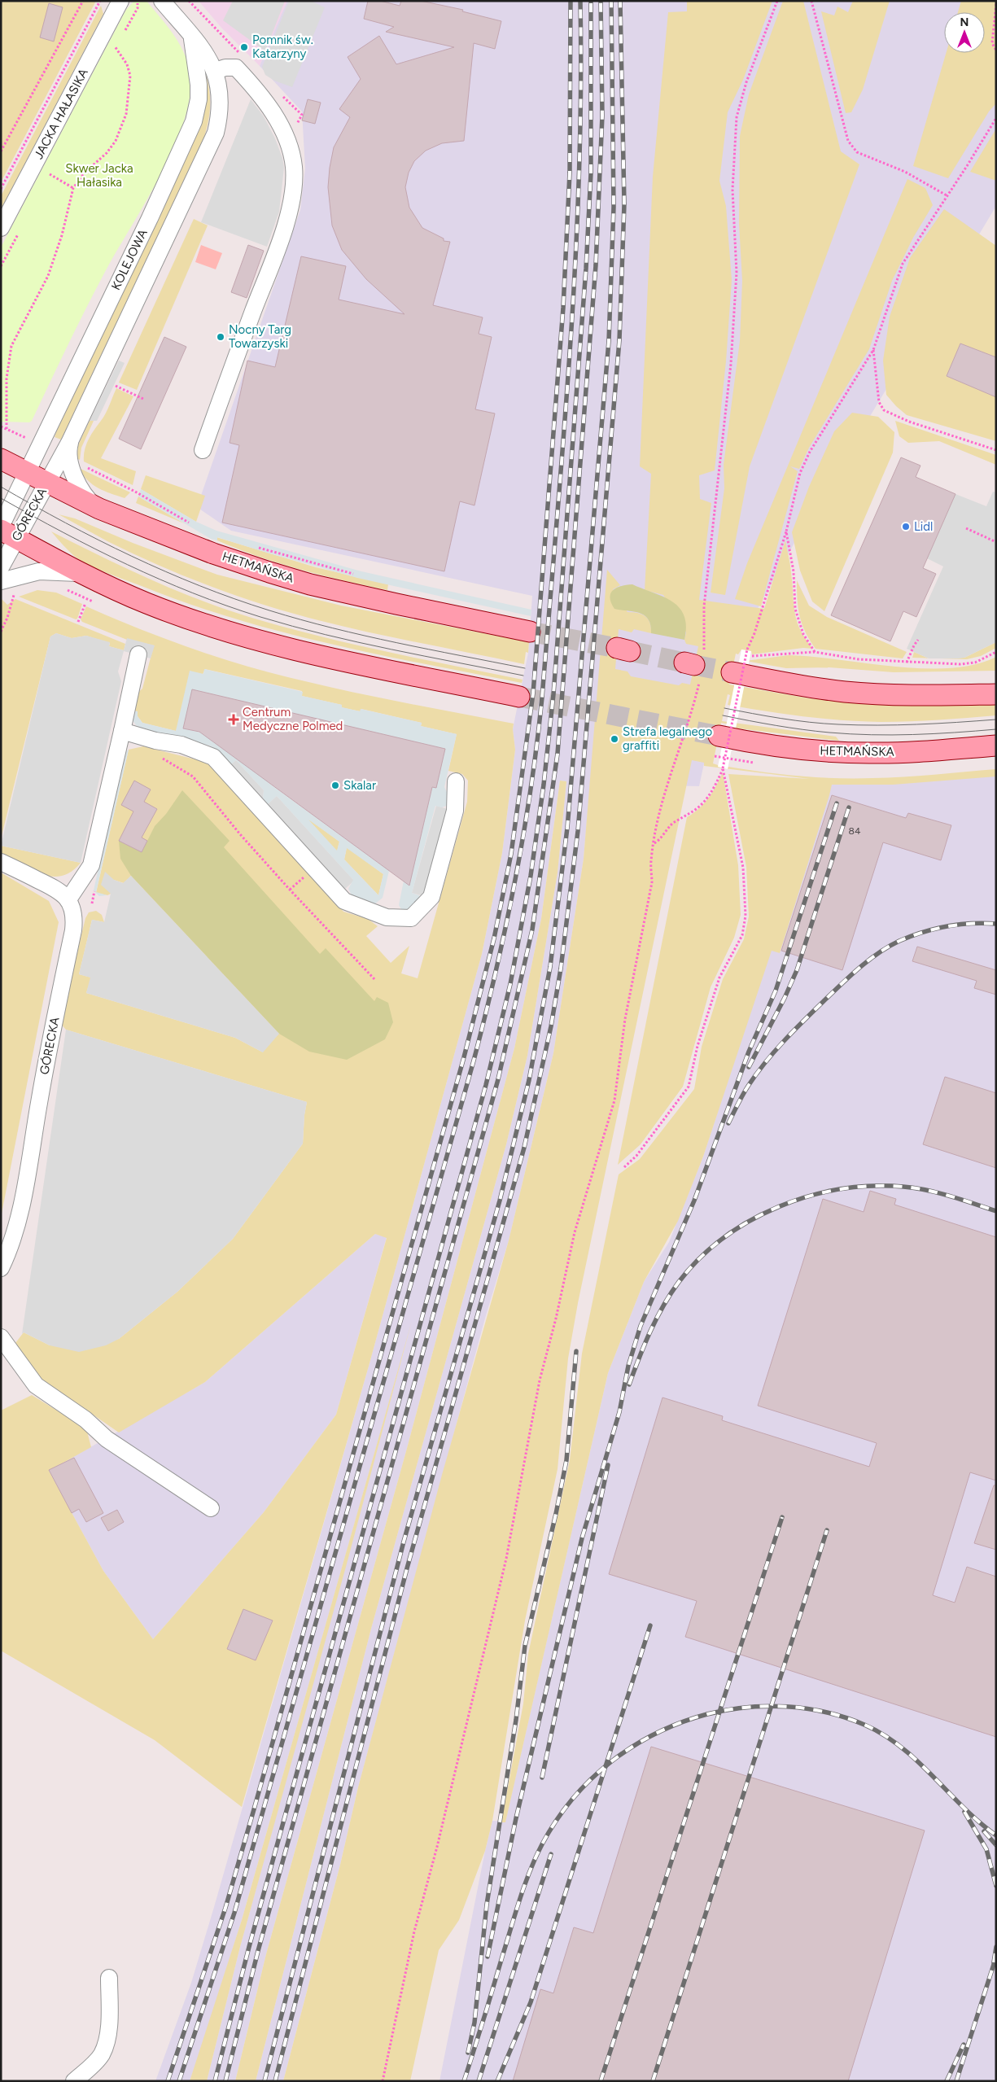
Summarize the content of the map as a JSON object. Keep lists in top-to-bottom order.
{
  "streets": {
    "main road": ["HETMAŃSKA"],
    "street": ["JACKA HAŁASIKA", "KOLEJOWA", "GÓRECKA"]
  },
  "crossings": [
    ["KOLEJOWA", "GÓRECKA"],
    ["KOLEJOWA", "HETMAŃSKA"],
    ["GÓRECKA", "HETMAŃSKA"]
  ],
  "parks": ["Skwer Jacka Hałasika"],
  "places": {
    "other": [
      "Pomnik św. Katarzyny",
      "Nocny Targ Towarzyski",
      "Lidl",
      "Strefa legalnego graffiti",
      "Skalar"
    ],
    "health": ["Centrum Medyczne Polmed"]
  },
  "house_numbers": ["84"],
  "north": "top"
}
